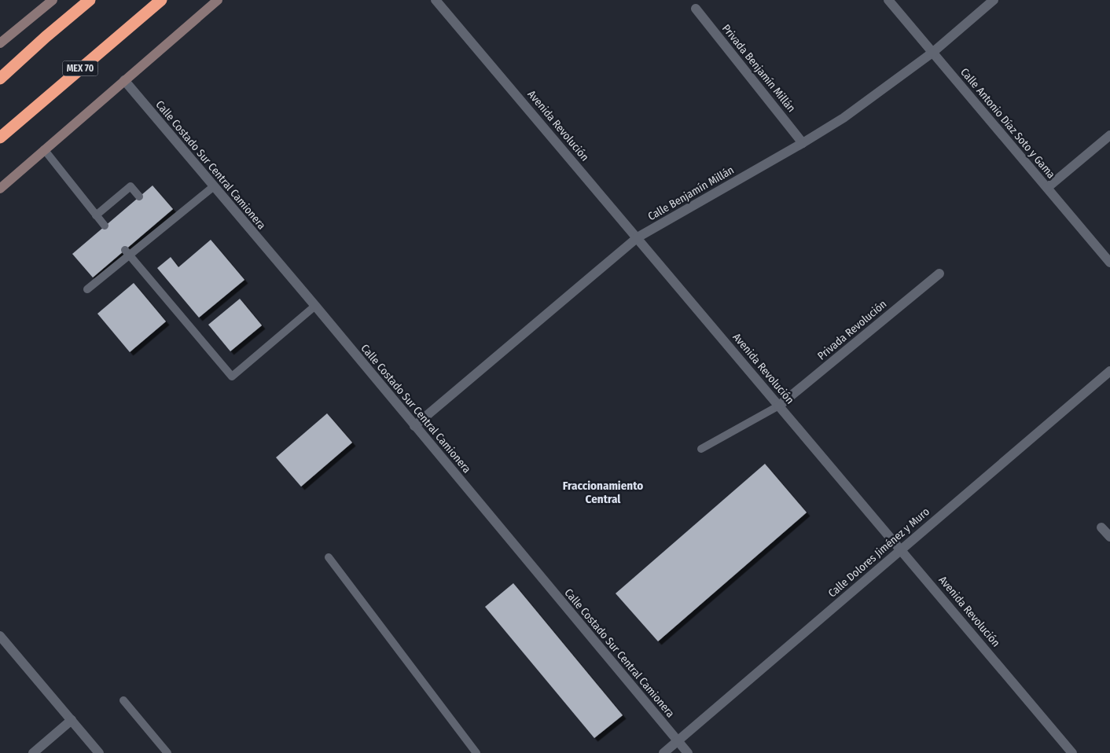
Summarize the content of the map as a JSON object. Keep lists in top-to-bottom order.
{
  "streets": {
    "highway": ["MEX 70"],
    "street": [
      "Privada Benjamín Millán",
      "Calle Antonio Díaz Soto y Gama",
      "Avenida Revolución",
      "Calle Costado Sur Central Camionera",
      "Calle Benjamín Millán",
      "Privada Revolución",
      "Calle Dolores Jiménez y Muro"
    ]
  },
  "crossings": [
    ["Privada Benjamín Millán", "Calle Benjamín Millán"],
    ["Calle Antonio Díaz Soto y Gama", "Calle Benjamín Millán"],
    ["Avenida Revolución", "Calle Benjamín Millán"],
    ["Avenida Revolución", "Privada Revolución"],
    ["Avenida Revolución", "Calle Dolores Jiménez y Muro"],
    ["Calle Costado Sur Central Camionera", "Calle Benjamín Millán"],
    ["Calle Costado Sur Central Camionera", "Calle Dolores Jiménez y Muro"]
  ],
  "districts": ["Fraccionamiento Central"]
}
